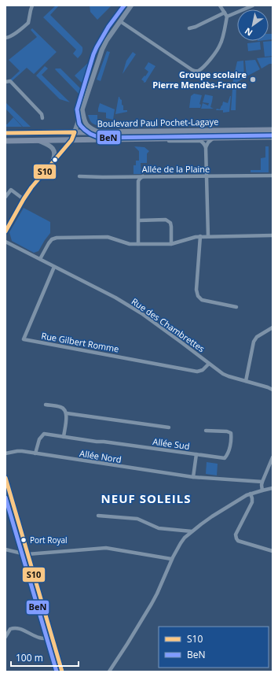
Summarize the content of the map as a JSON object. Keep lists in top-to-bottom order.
{
  "streets": {
    "main road": ["Boulevard Paul Pochet-Lagaye"],
    "street": [
      "Allée de la Plaine",
      "Rue des Chambrettes",
      "Rue Gilbert Romme",
      "Allée Sud",
      "Allée Nord"
    ]
  },
  "crossings": [
    ["Rue des Chambrettes", "Rue Gilbert Romme"],
    ["Allée Sud", "Allée Nord"]
  ],
  "districts": ["NEUF SOLEILS"],
  "places": ["Groupe scolaire Pierre Mendès-France", "Port Royal"],
  "lines": ["transit line BeN", "transit line S10"],
  "legend": ["S10", "BeN"],
  "scale_bar": "100 m",
  "north": "bottom left"
}
